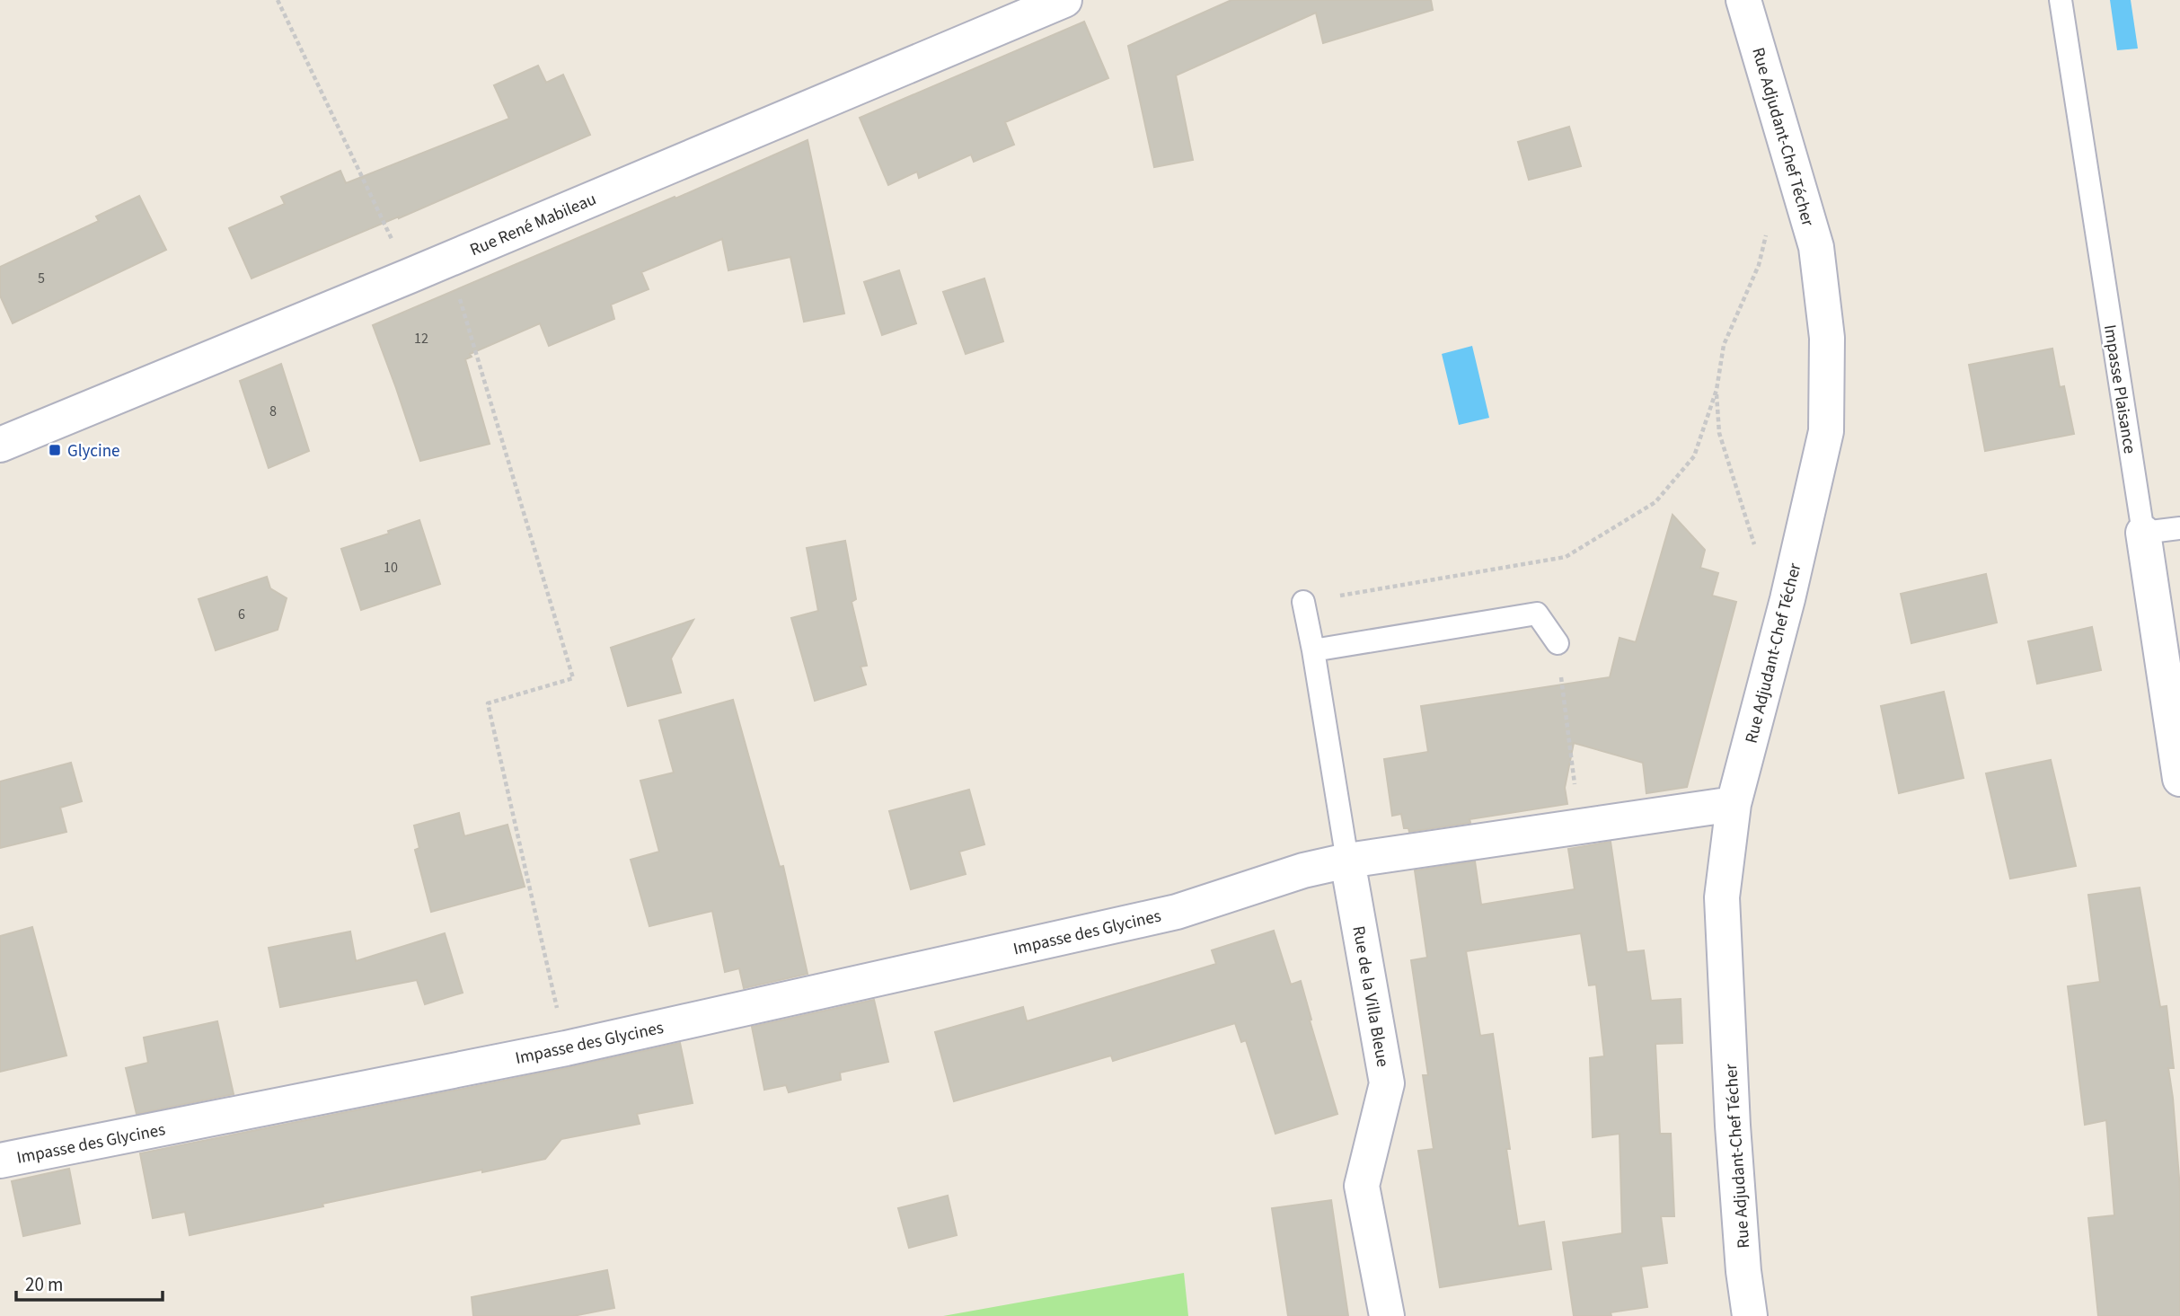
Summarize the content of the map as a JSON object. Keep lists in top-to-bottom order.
{
  "streets": {
    "street": [
      "Rue Adjudant-Chef Técher",
      "Rue René Mabileau",
      "Impasse Plaisance",
      "Impasse des Glycines",
      "Rue de la Villa Bleue"
    ]
  },
  "crossings": [
    ["Impasse des Glycines", "Rue de la Villa Bleue"]
  ],
  "places": {
    "transit": ["Glycine"]
  },
  "house_numbers": [
    "5",
    "12",
    "8",
    "10",
    "6"
  ],
  "scale_bar": "20 m"
}
